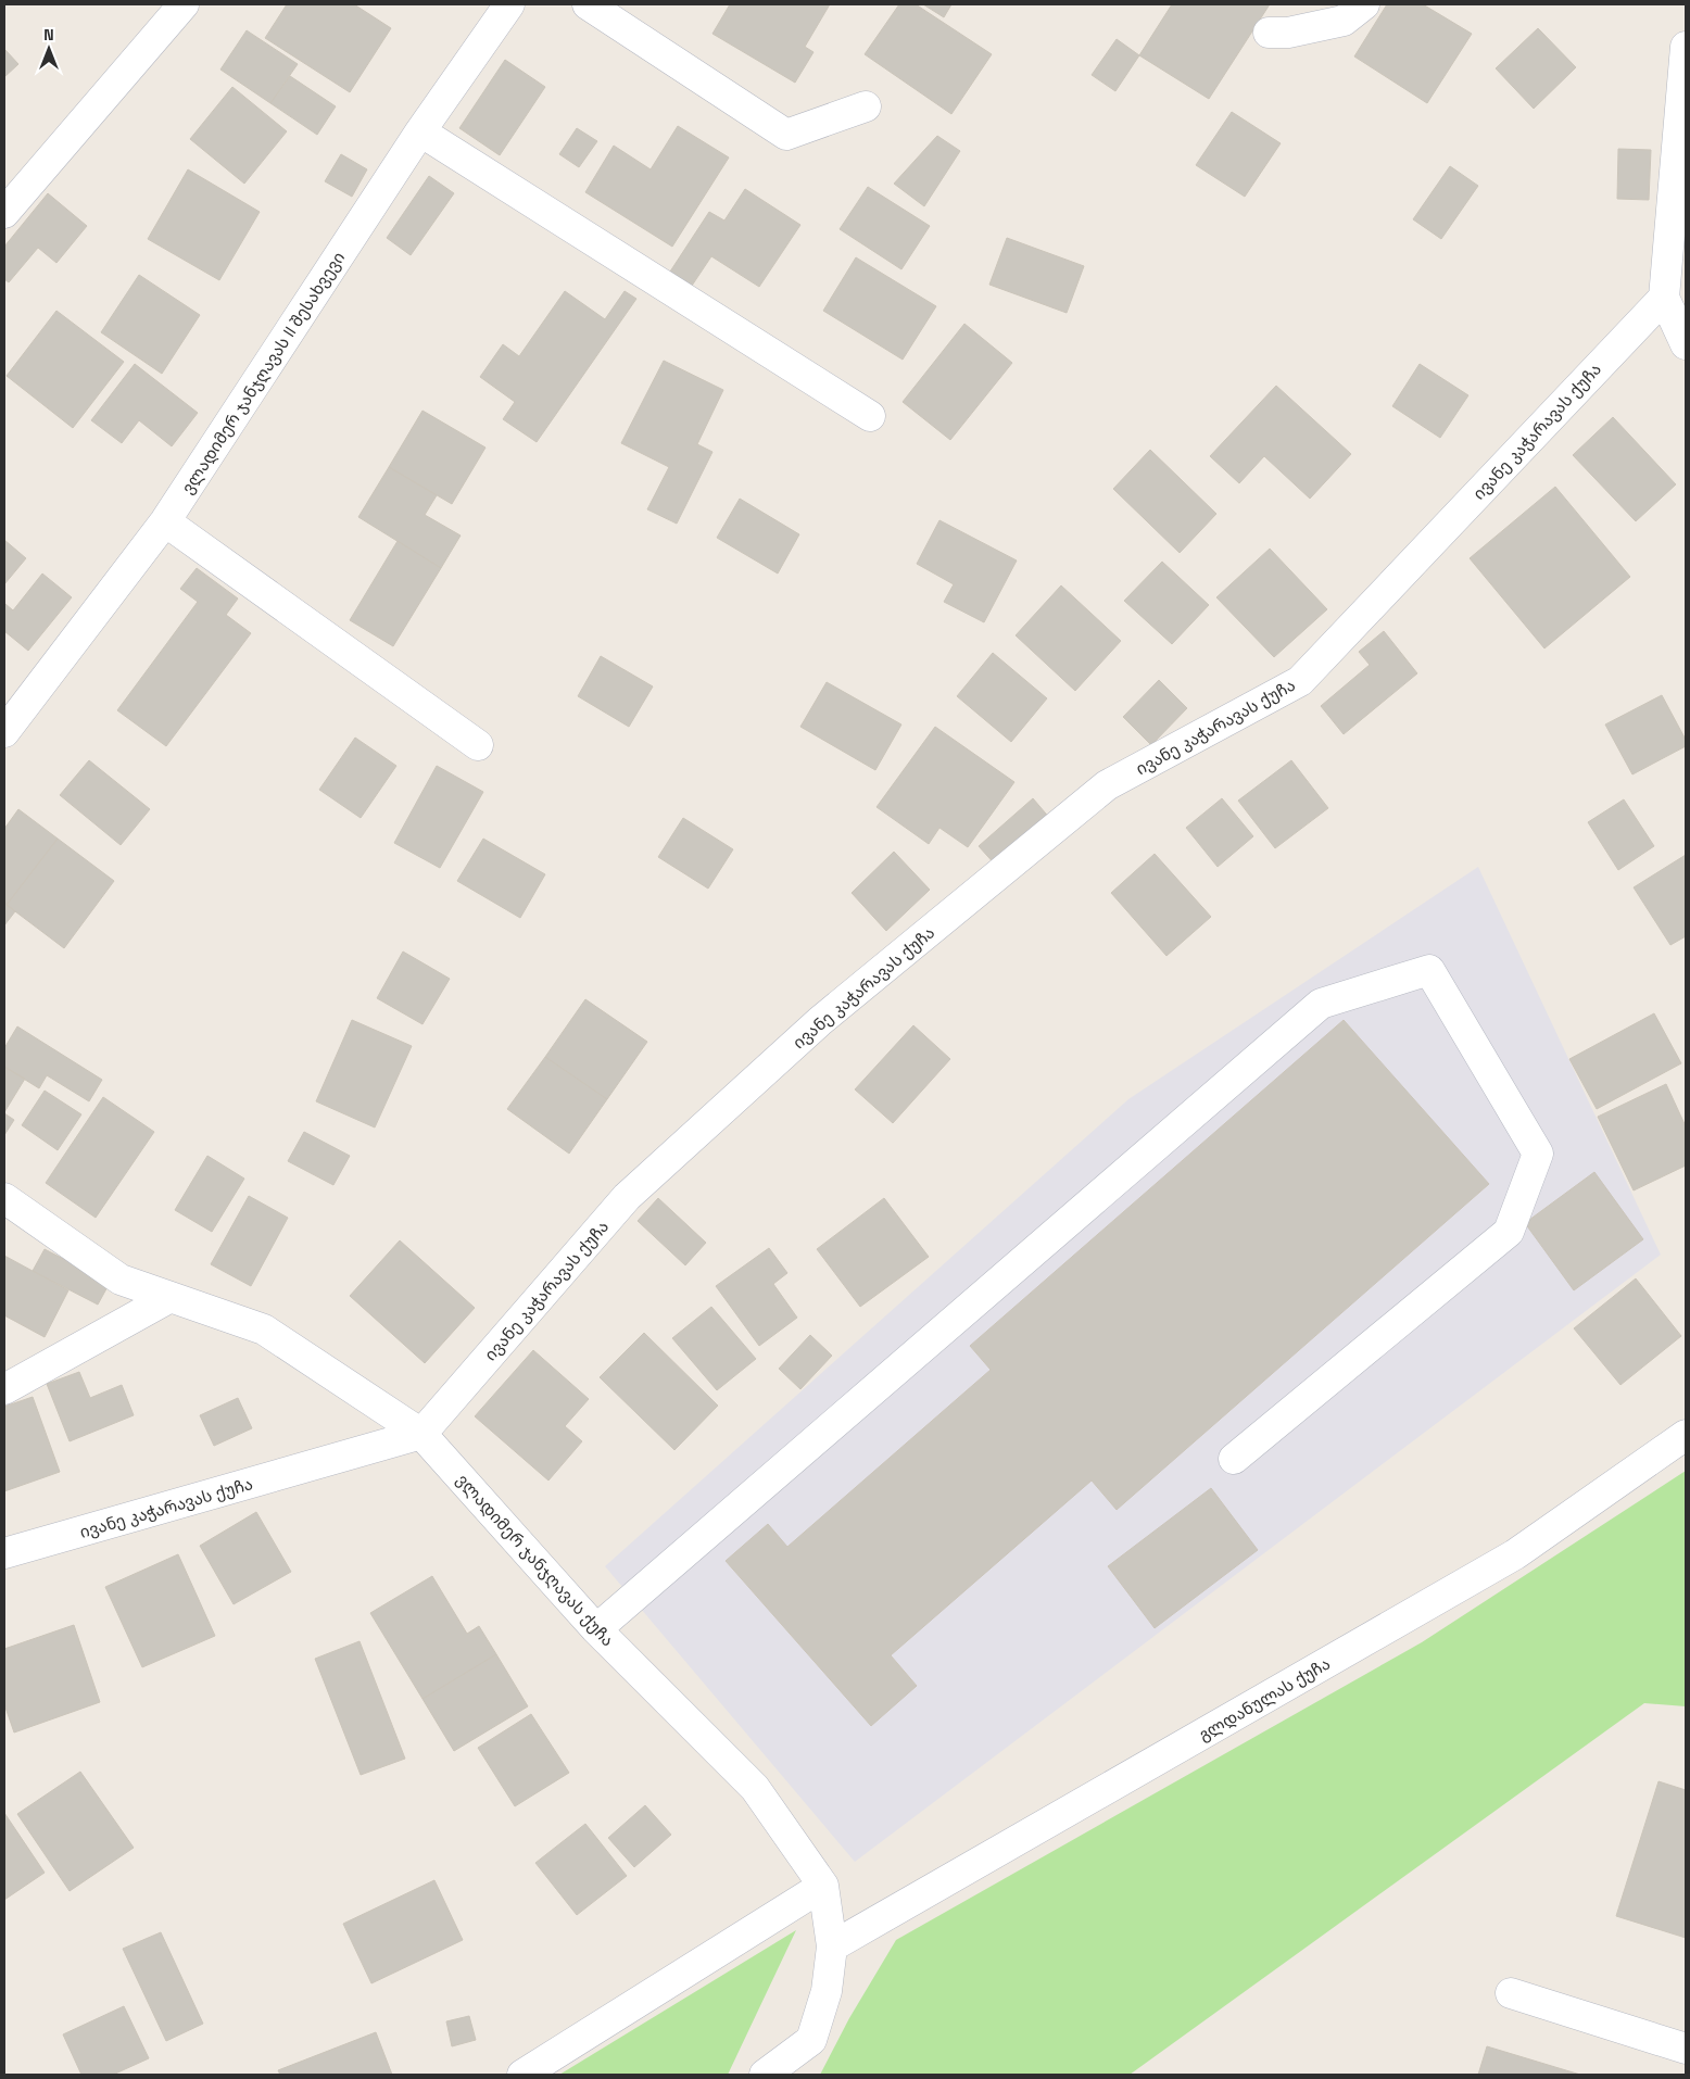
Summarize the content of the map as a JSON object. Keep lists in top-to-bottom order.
{
  "streets": {
    "street": [
      "ვლადიმერ ჯანჯღავას II შესახვევი",
      "ივანე კაჭარავას ქუჩა",
      "ვლადიმერ ჯანჯღავას ქუჩა",
      "გლდანულას ქუჩა"
    ]
  },
  "crossings": [
    ["ივანე კაჭარავას ქუჩა", "ვლადიმერ ჯანჯღავას ქუჩა"],
    ["ვლადიმერ ჯანჯღავას ქუჩა", "გლდანულას ქუჩა"]
  ],
  "north": "top"
}
